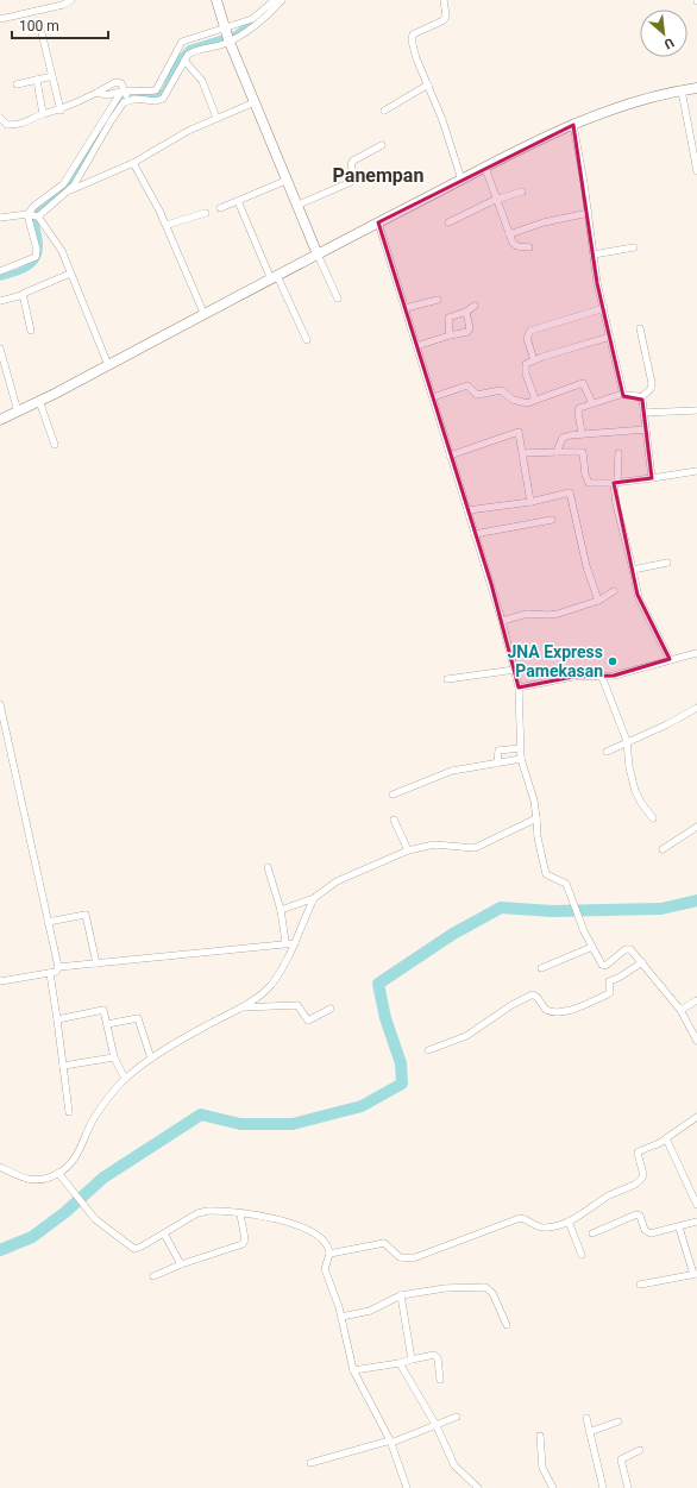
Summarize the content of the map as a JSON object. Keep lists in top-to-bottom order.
{
  "districts": ["Panempan"],
  "places": ["JNA Express Pamekasan"],
  "scale_bar": "100 m",
  "north": "bottom right"
}
